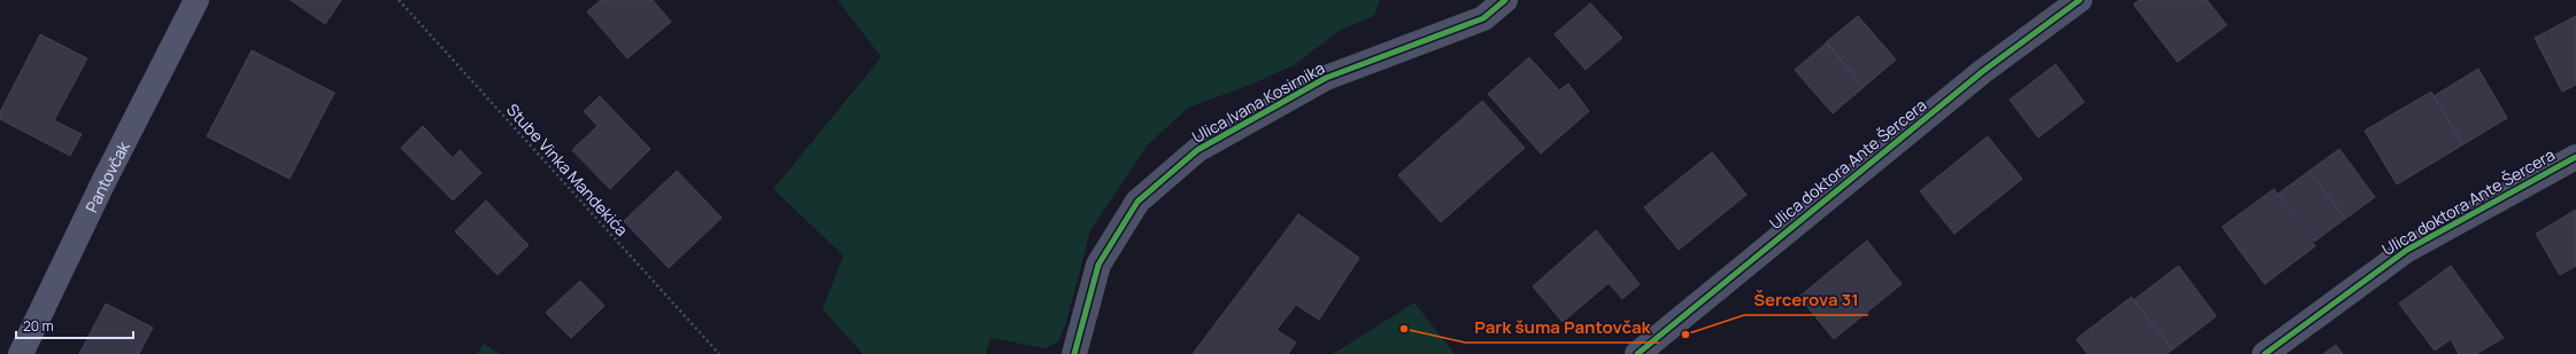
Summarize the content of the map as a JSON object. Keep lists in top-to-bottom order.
{
  "streets": {
    "main road": ["Pantovčak"],
    "street": ["Ulica Ivana Kosirnika", "Ulica doktora Ante Šercera"],
    "path": ["Stube Vinka Mandekića"]
  },
  "places": ["Park šuma Pantovčak", "Šercerova 31"],
  "scale_bar": "20 m"
}
